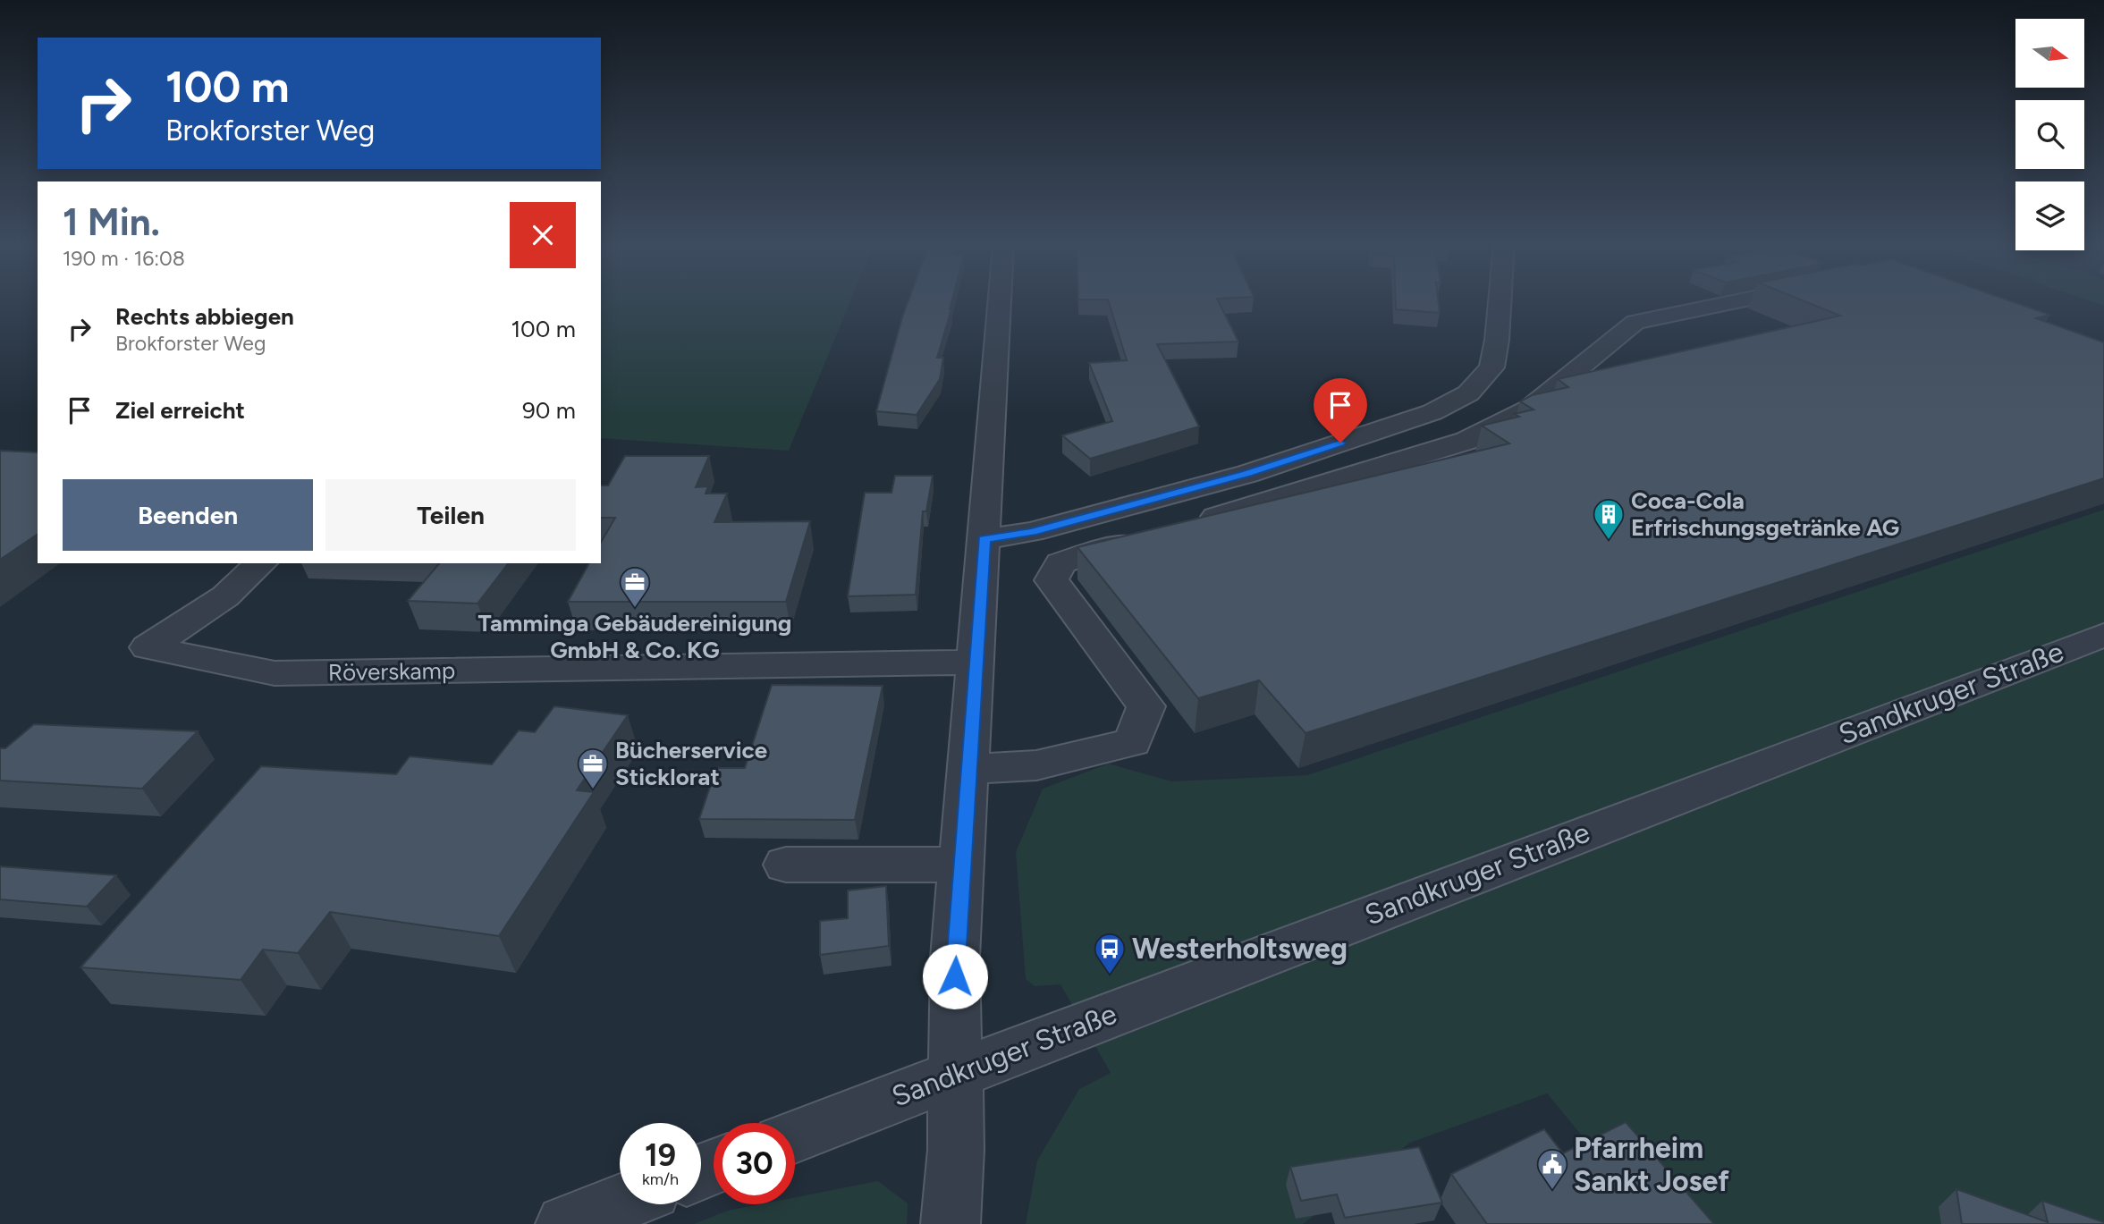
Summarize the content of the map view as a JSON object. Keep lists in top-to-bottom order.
{
  "streets": {
    "street": ["Röverskamp", "Sandkruger Straße"]
  },
  "places": {
    "building": ["Coca-Cola Erfrischungsgetränke AG"],
    "office": ["Tamminga Gebäudereinigung GmbH & Co. KG", "Bücherservice Sticklorat"],
    "bus stop": ["Westerholtsweg"],
    "public building": ["Pfarrheim Sankt Josef"]
  },
  "north": "right",
  "page": {
    "turn": ["100 m", "Brokforster Weg"],
    "heading": ["1 Min.", "190 m · 16:08"],
    "list": [
      {
        "name": "Rechts abbiegen",
        "note": "Brokforster Weg",
        "value": "100 m"
      },
      {
        "name": "Ziel erreicht",
        "value": "90 m"
      }
    ],
    "buttons": ["Beenden", "Teilen"],
    "speed": "19 km/h",
    "limit": "30"
  }
}
